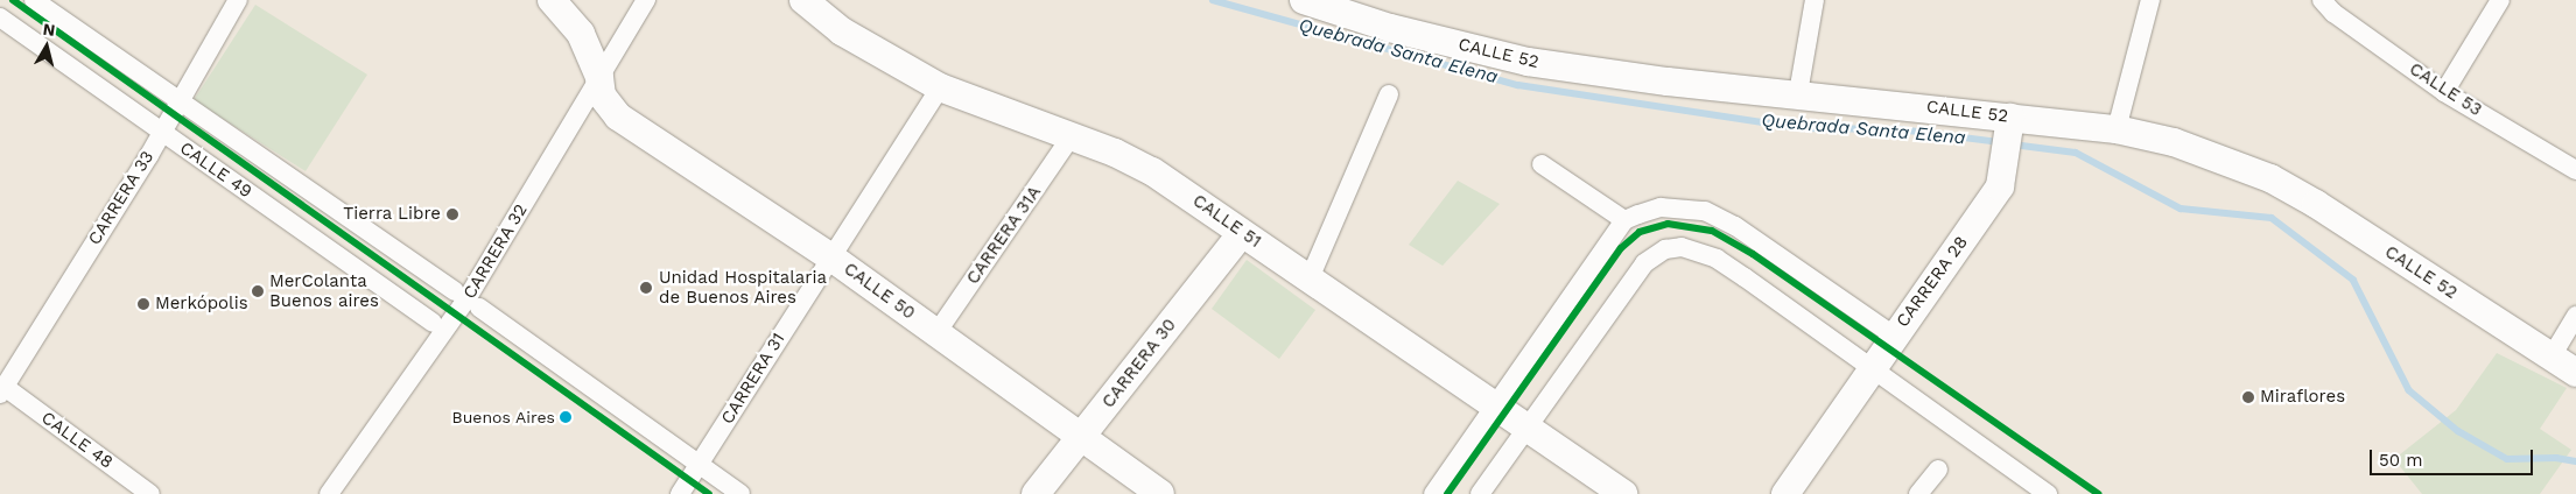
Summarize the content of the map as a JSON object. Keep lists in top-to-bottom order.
{
  "streets": {
    "street": [
      "CALLE 52",
      "CALLE 53",
      "CALLE 49",
      "CARRERA 33",
      "CALLE 51",
      "CARRERA 31A",
      "CARRERA 32",
      "CARRERA 28",
      "CALLE 50",
      "CARRERA 30",
      "CARRERA 31",
      "CALLE 48"
    ]
  },
  "crossings": [
    ["CALLE 52", "CARRERA 28"],
    ["CALLE 49", "CARRERA 33"],
    ["CARRERA 33", "CALLE 48"],
    ["CALLE 51", "CARRERA 31A"],
    ["CALLE 51", "CARRERA 30"],
    ["CALLE 51", "CARRERA 31"],
    ["CARRERA 31A", "CALLE 50"],
    ["CARRERA 32", "CALLE 50"],
    ["CALLE 50", "CARRERA 30"],
    ["CALLE 50", "CARRERA 31"]
  ],
  "water": ["Quebrada Santa Elena"],
  "places": [
    "Tierra Libre",
    "Unidad Hospitalaria de Buenos Aires",
    "MerColanta Buenos aires",
    "Merkópolis",
    "Miraflores",
    "Buenos Aires"
  ],
  "scale_bar": "50 m",
  "north": "top"
}
